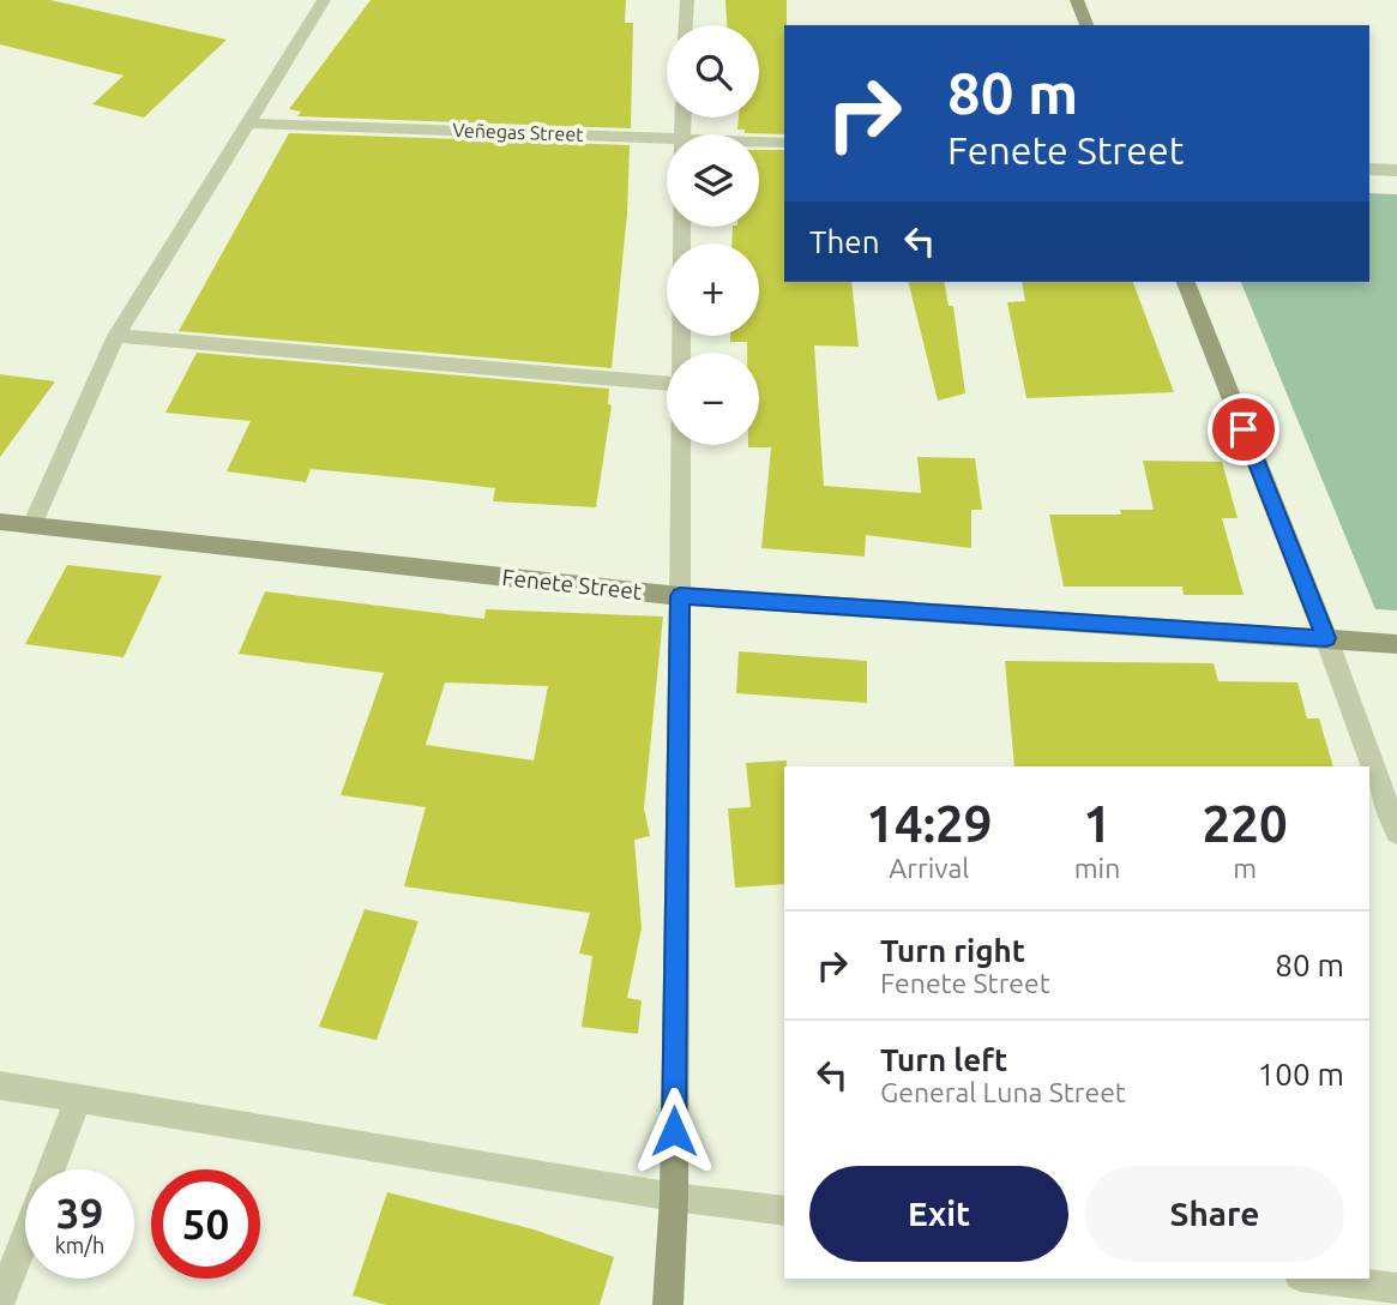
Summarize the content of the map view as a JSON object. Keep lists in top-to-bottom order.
{
  "streets": {
    "main road": ["Fenete Street"],
    "street": ["Veñegas Street"]
  },
  "page": {
    "map_buttons": ["+", "−"],
    "turn": ["80 m", "Fenete Street"],
    "then": "Then",
    "eta": [
      "14:29",
      "Arrival",
      "1",
      "min",
      "220",
      "m"
    ],
    "list": [
      {
        "name": "Turn right",
        "note": "Fenete Street",
        "value": "80 m"
      },
      {
        "name": "Turn left",
        "note": "General Luna Street",
        "value": "100 m"
      }
    ],
    "buttons": ["Exit", "Share"],
    "speed": "39 km/h",
    "limit": "50"
  }
}
